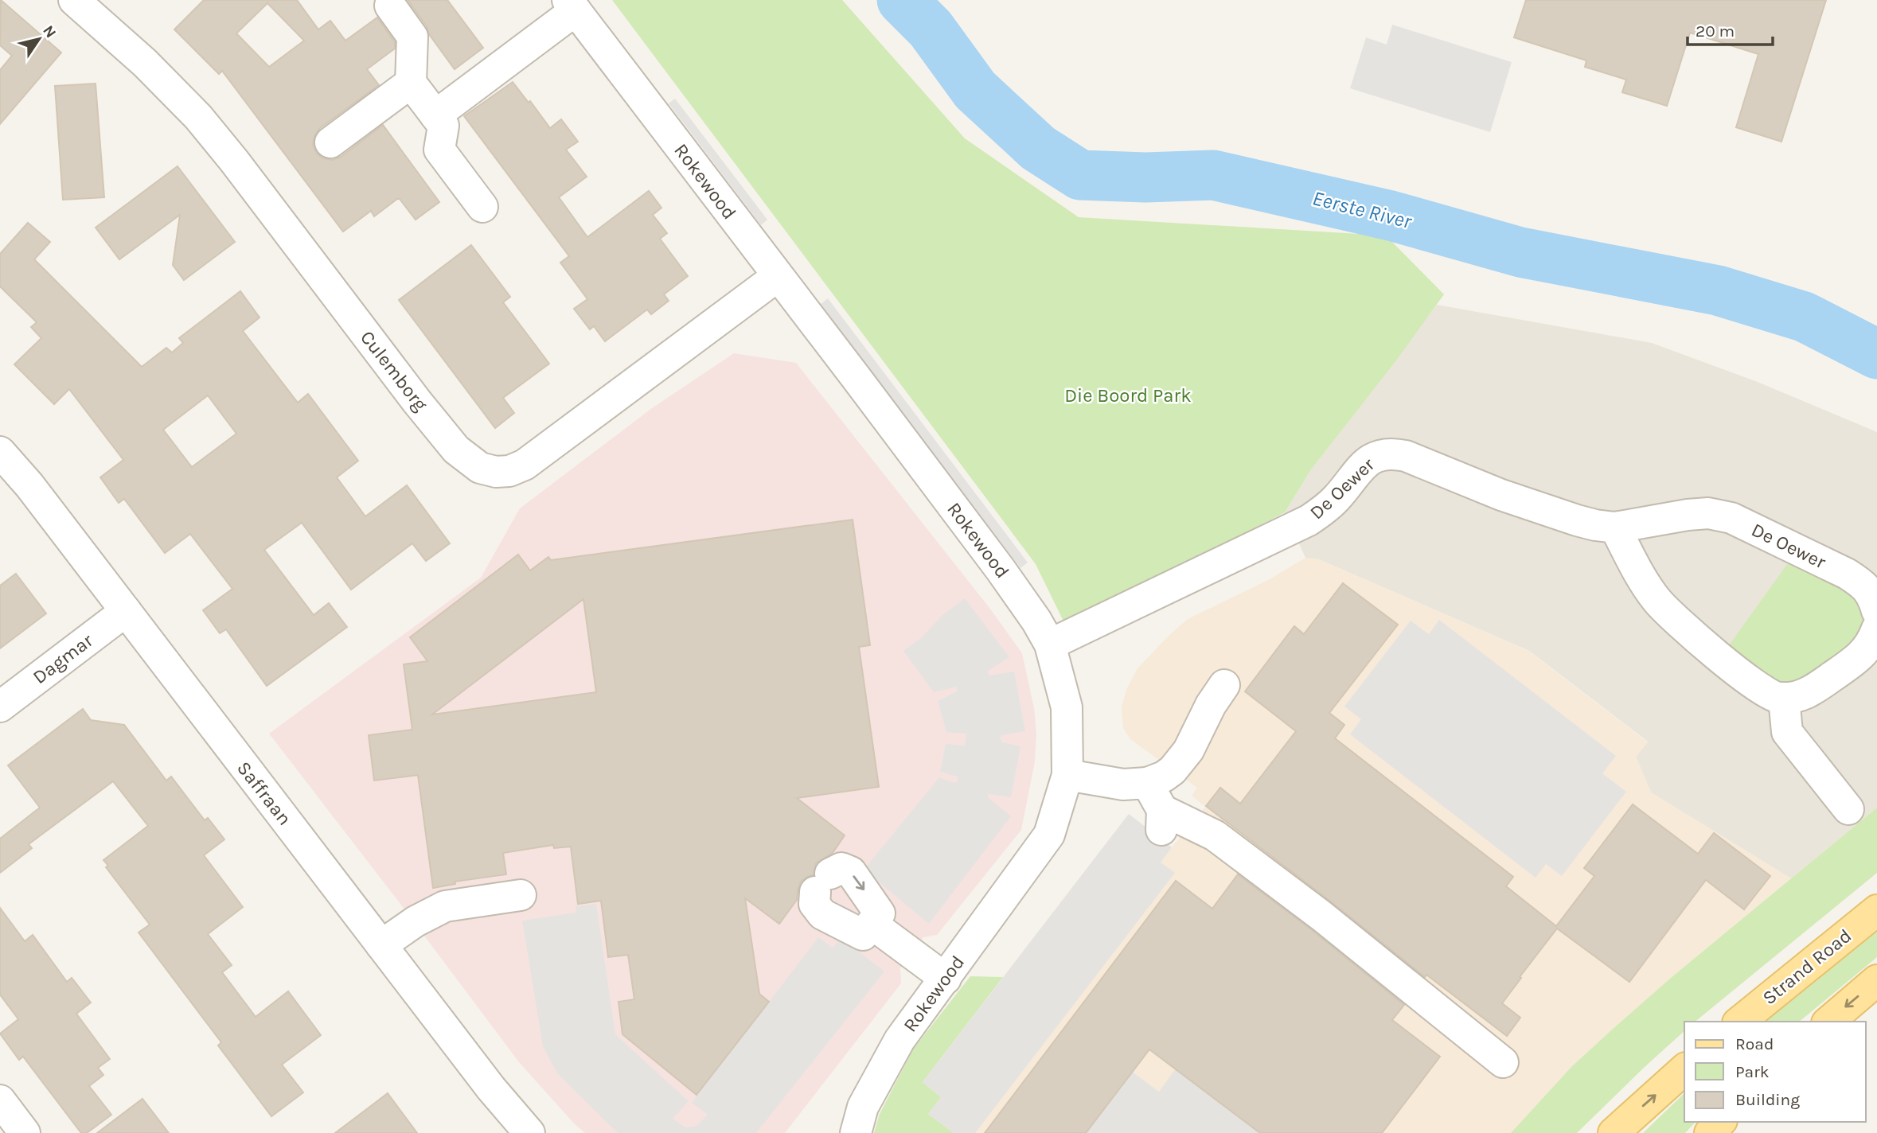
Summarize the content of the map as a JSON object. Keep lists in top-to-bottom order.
{
  "streets": {
    "main road": ["Strand Road"],
    "street": [
      "Rokewood",
      "Culemborg",
      "De Oewer",
      "Dagmar",
      "Saffraan"
    ]
  },
  "crossings": [
    ["Rokewood", "Culemborg"],
    ["Rokewood", "De Oewer"],
    ["Dagmar", "Saffraan"]
  ],
  "water": ["Eerste River"],
  "parks": ["Die Boord Park"],
  "legend": ["Road", "Park", "Building"],
  "scale_bar": "20 m",
  "north": "top right"
}
